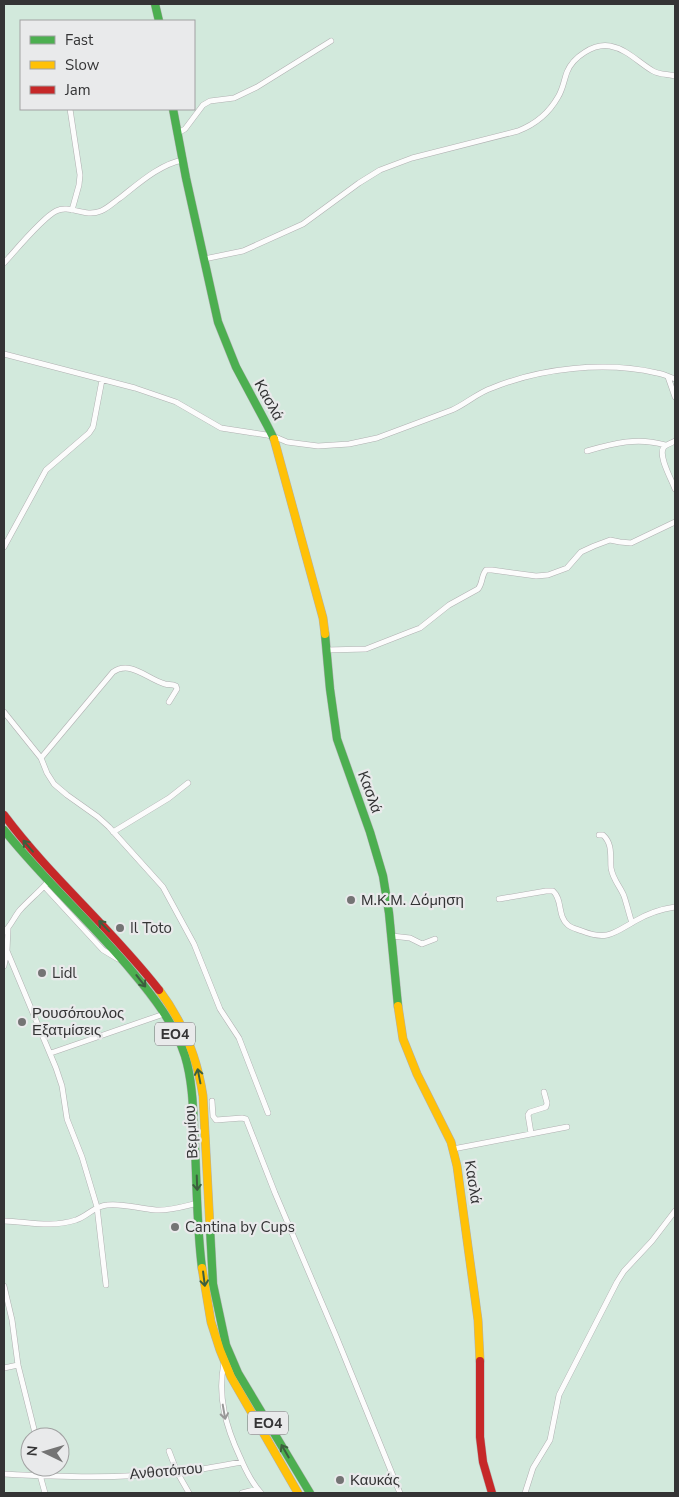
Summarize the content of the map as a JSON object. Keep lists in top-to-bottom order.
{
  "streets": {
    "main road": ["Κασλά", "ΕΟ4", "Βερμίου"],
    "street": ["Ανθοτόπου"]
  },
  "places": [
    "Μ.Κ.Μ. Δόμηση",
    "Il Toto",
    "Lidl",
    "Ρουσόπουλος Εξατμίσεις",
    "Cantina by Cups",
    "Καυκάς"
  ],
  "legend": ["Fast", "Slow", "Jam"],
  "north": "left"
}
